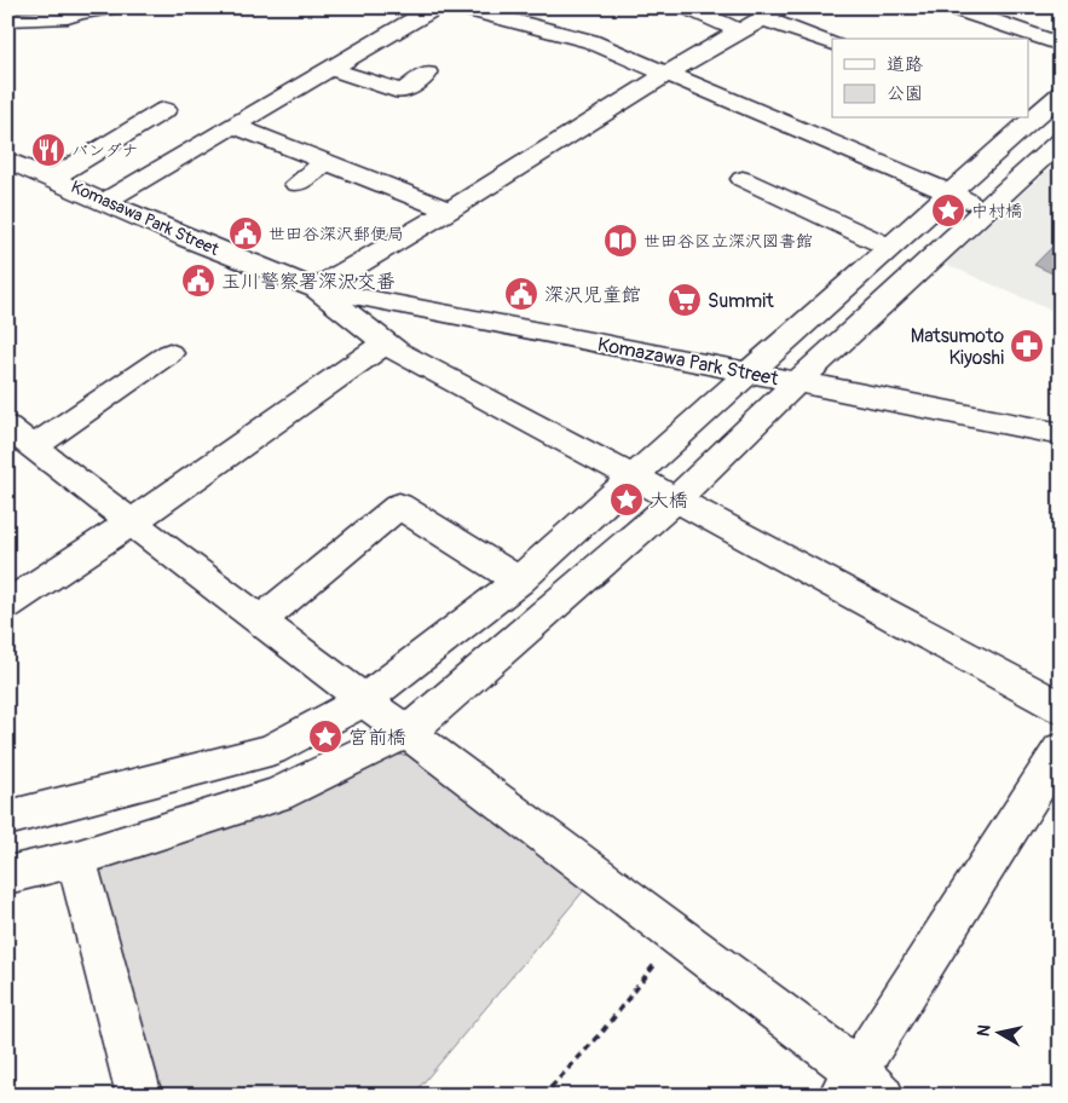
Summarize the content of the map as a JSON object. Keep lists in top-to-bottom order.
{
  "streets": {
    "street": ["Komasawa Park Street", "Komazawa Park Street"]
  },
  "crossings": [
    ["Komasawa Park Street", "Komazawa Park Street"]
  ],
  "places": {
    "restaurant": ["バンダナ"],
    "place": ["中村橋", "大橋", "宮前橋"],
    "public building": ["世田谷深沢郵便局", "玉川警察署深沢交番", "深沢児童館"],
    "library": ["世田谷区立深沢図書館"],
    "supermarket": ["Summit"],
    "pharmacy": ["Matsumoto Kiyoshi"]
  },
  "legend": ["道路", "公園"],
  "north": "left"
}
